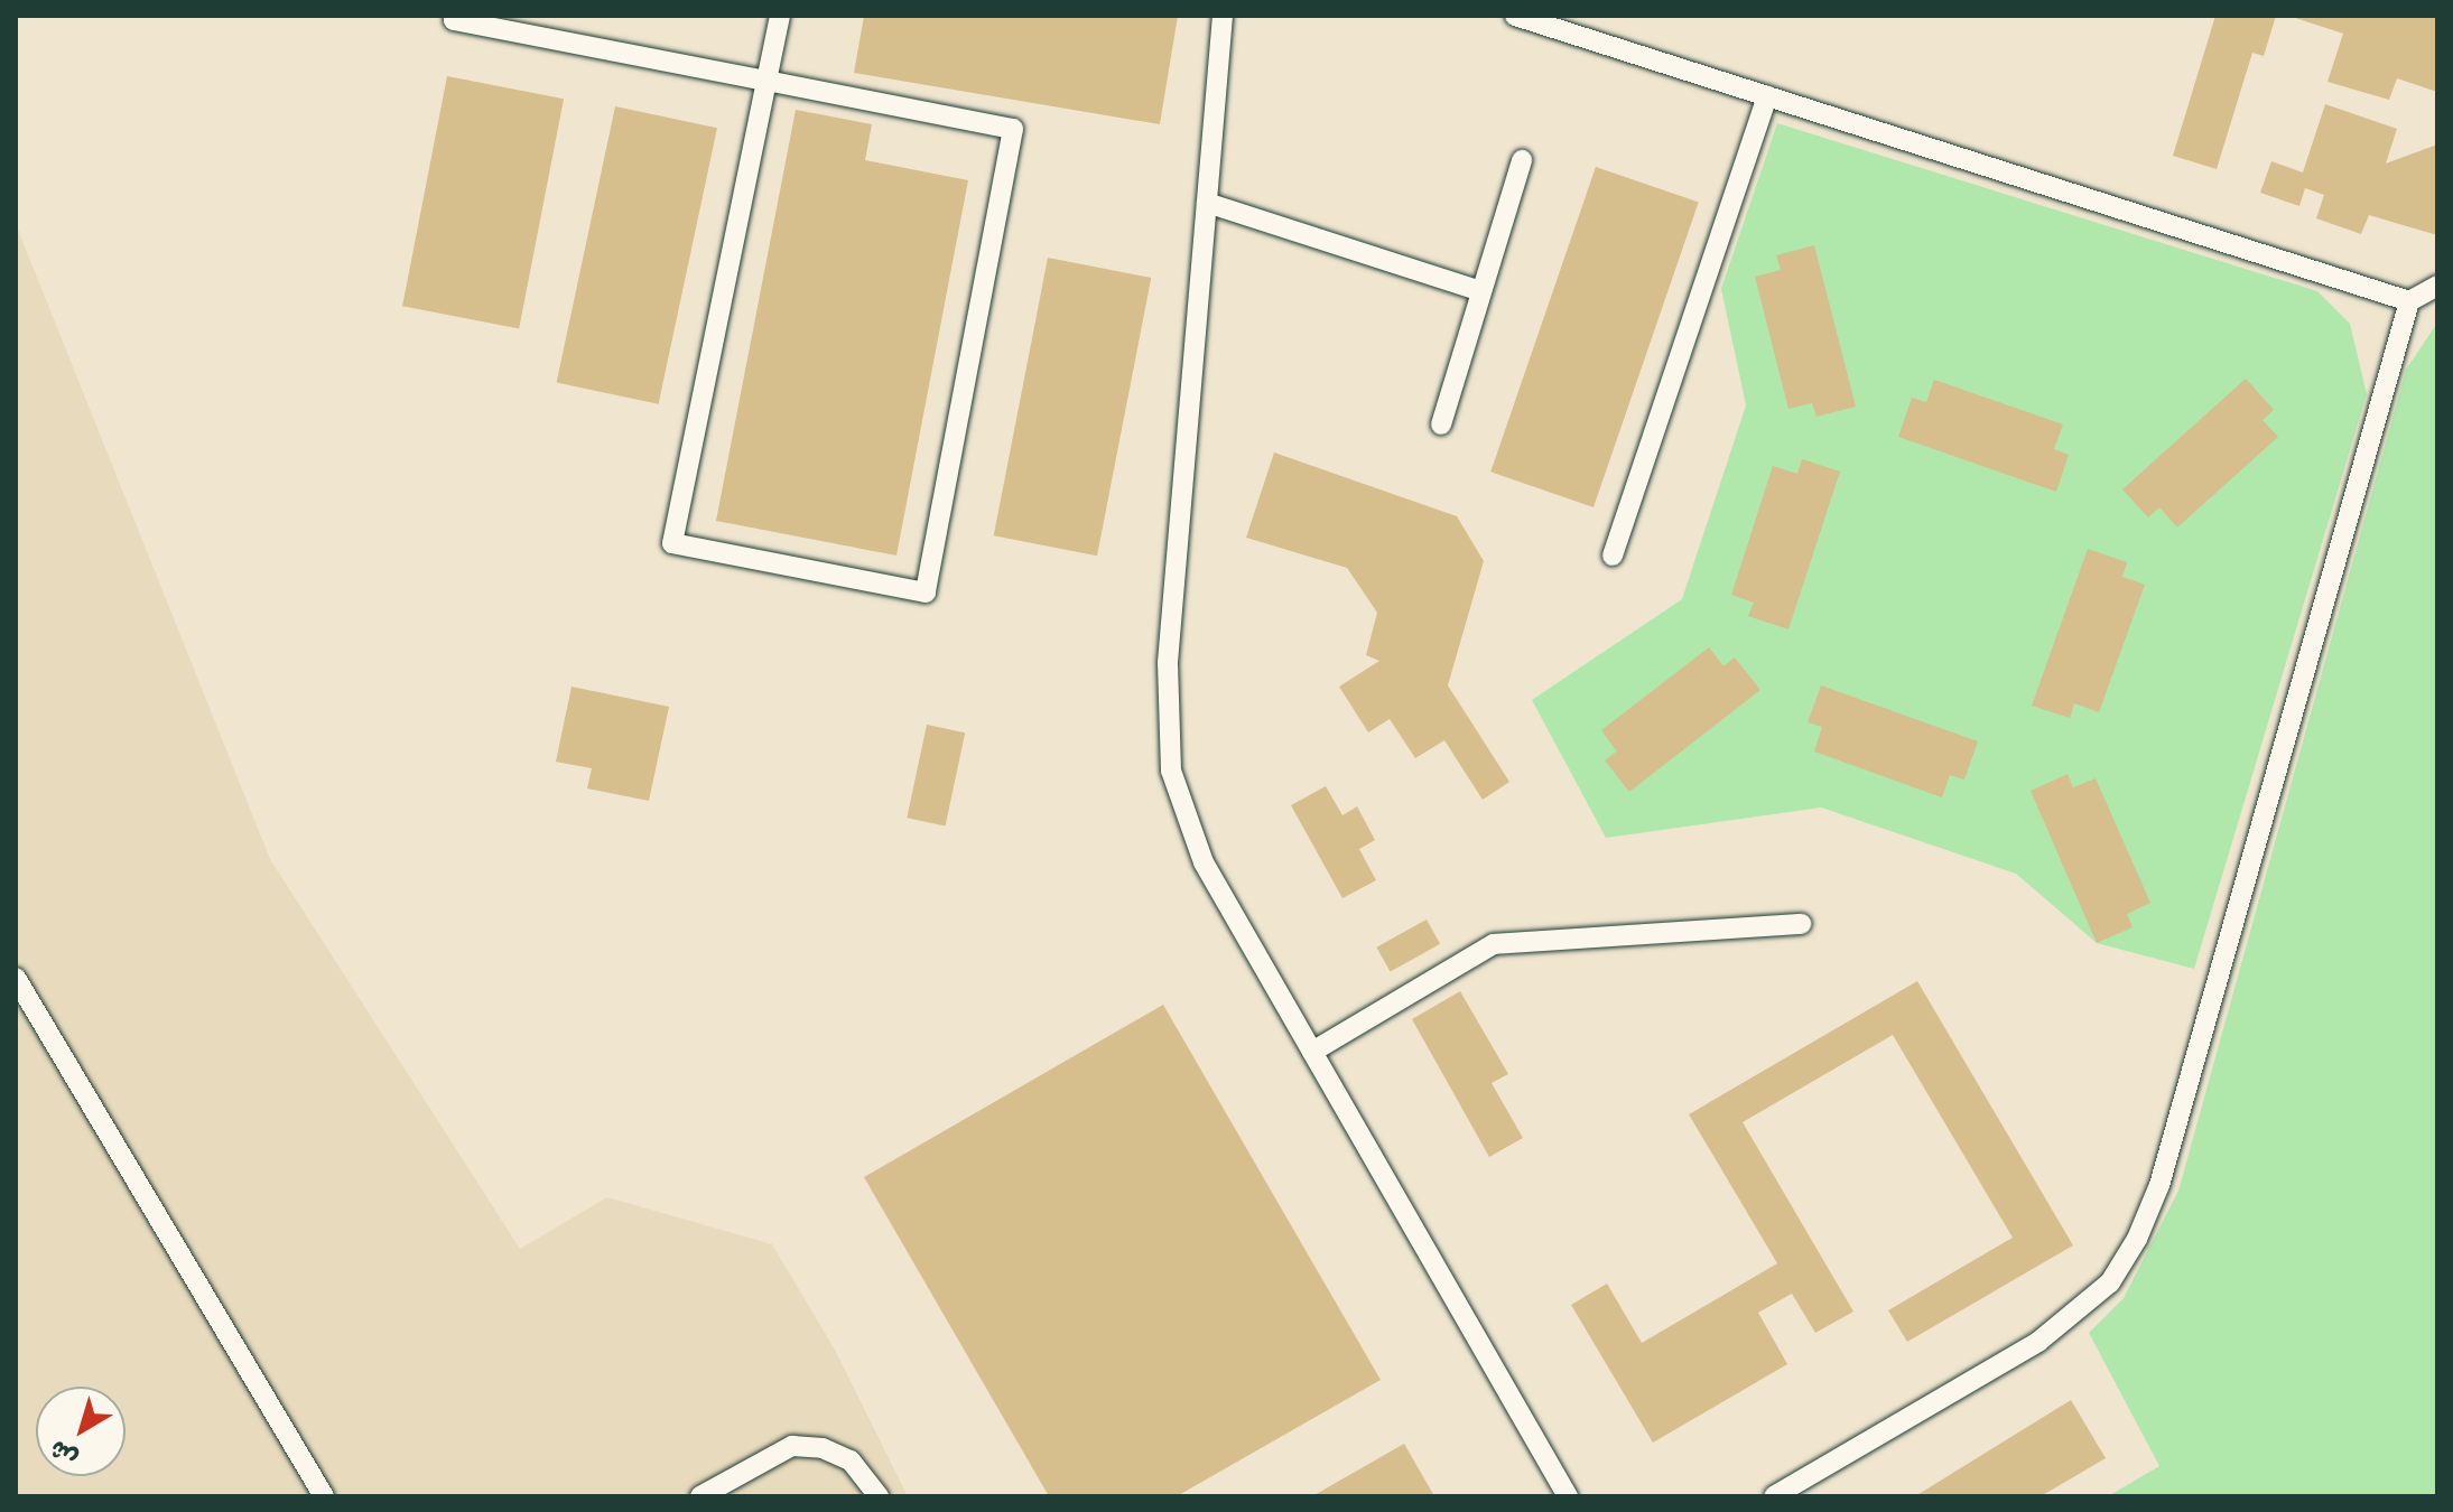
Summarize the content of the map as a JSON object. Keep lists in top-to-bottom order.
{
  "north": "bottom left"
}
